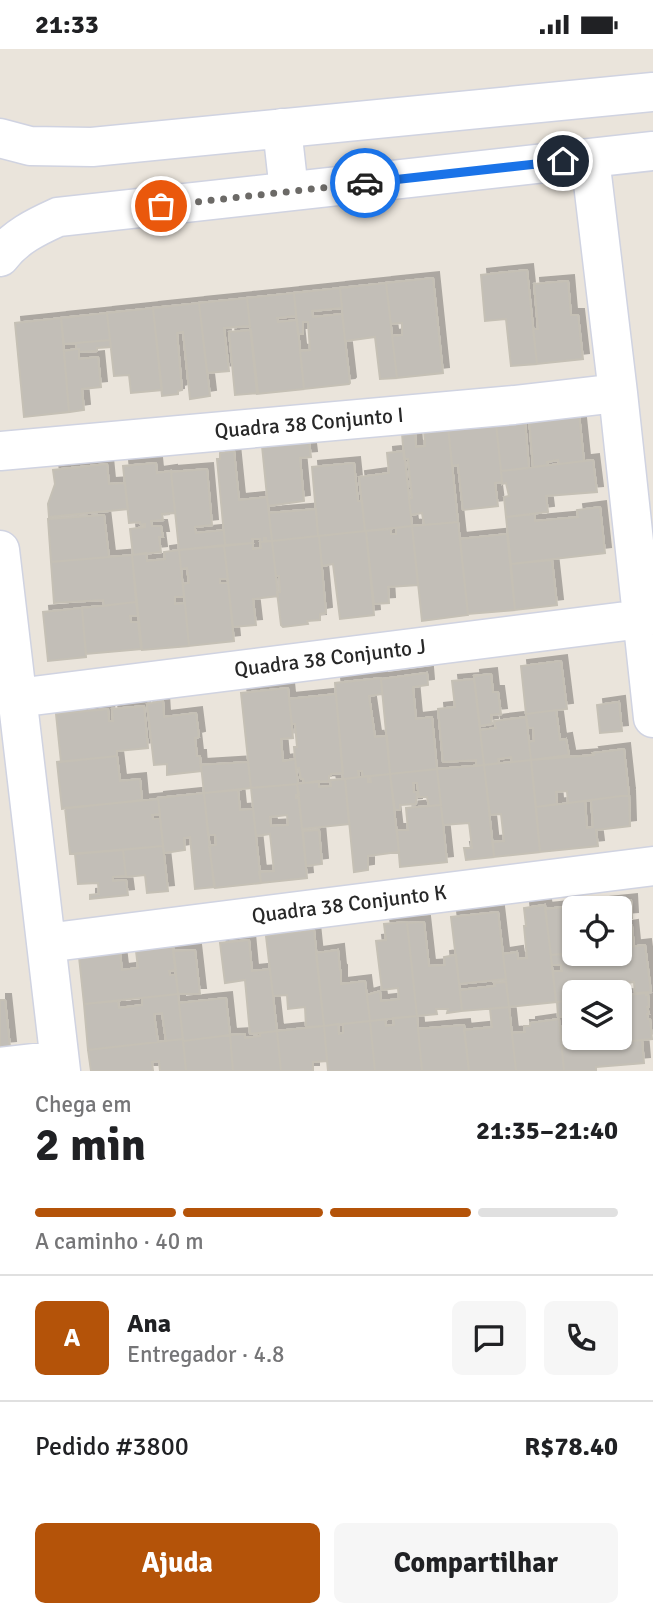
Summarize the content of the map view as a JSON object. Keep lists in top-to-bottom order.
{
  "streets": {
    "street": ["Quadra 38 Conjunto I", "Quadra 38 Conjunto J", "Quadra 38 Conjunto K"]
  },
  "page": {
    "status": "21:33",
    "heading": ["2 min", "Chega em", "21:35–21:40"],
    "panel": [
      "Ana",
      "Entregador · 4.8",
      "Pedido #3800",
      "R$78.40"
    ],
    "bar": "A caminho · 40 m",
    "round": "A",
    "buttons": ["Ajuda", "Compartilhar"]
  }
}
